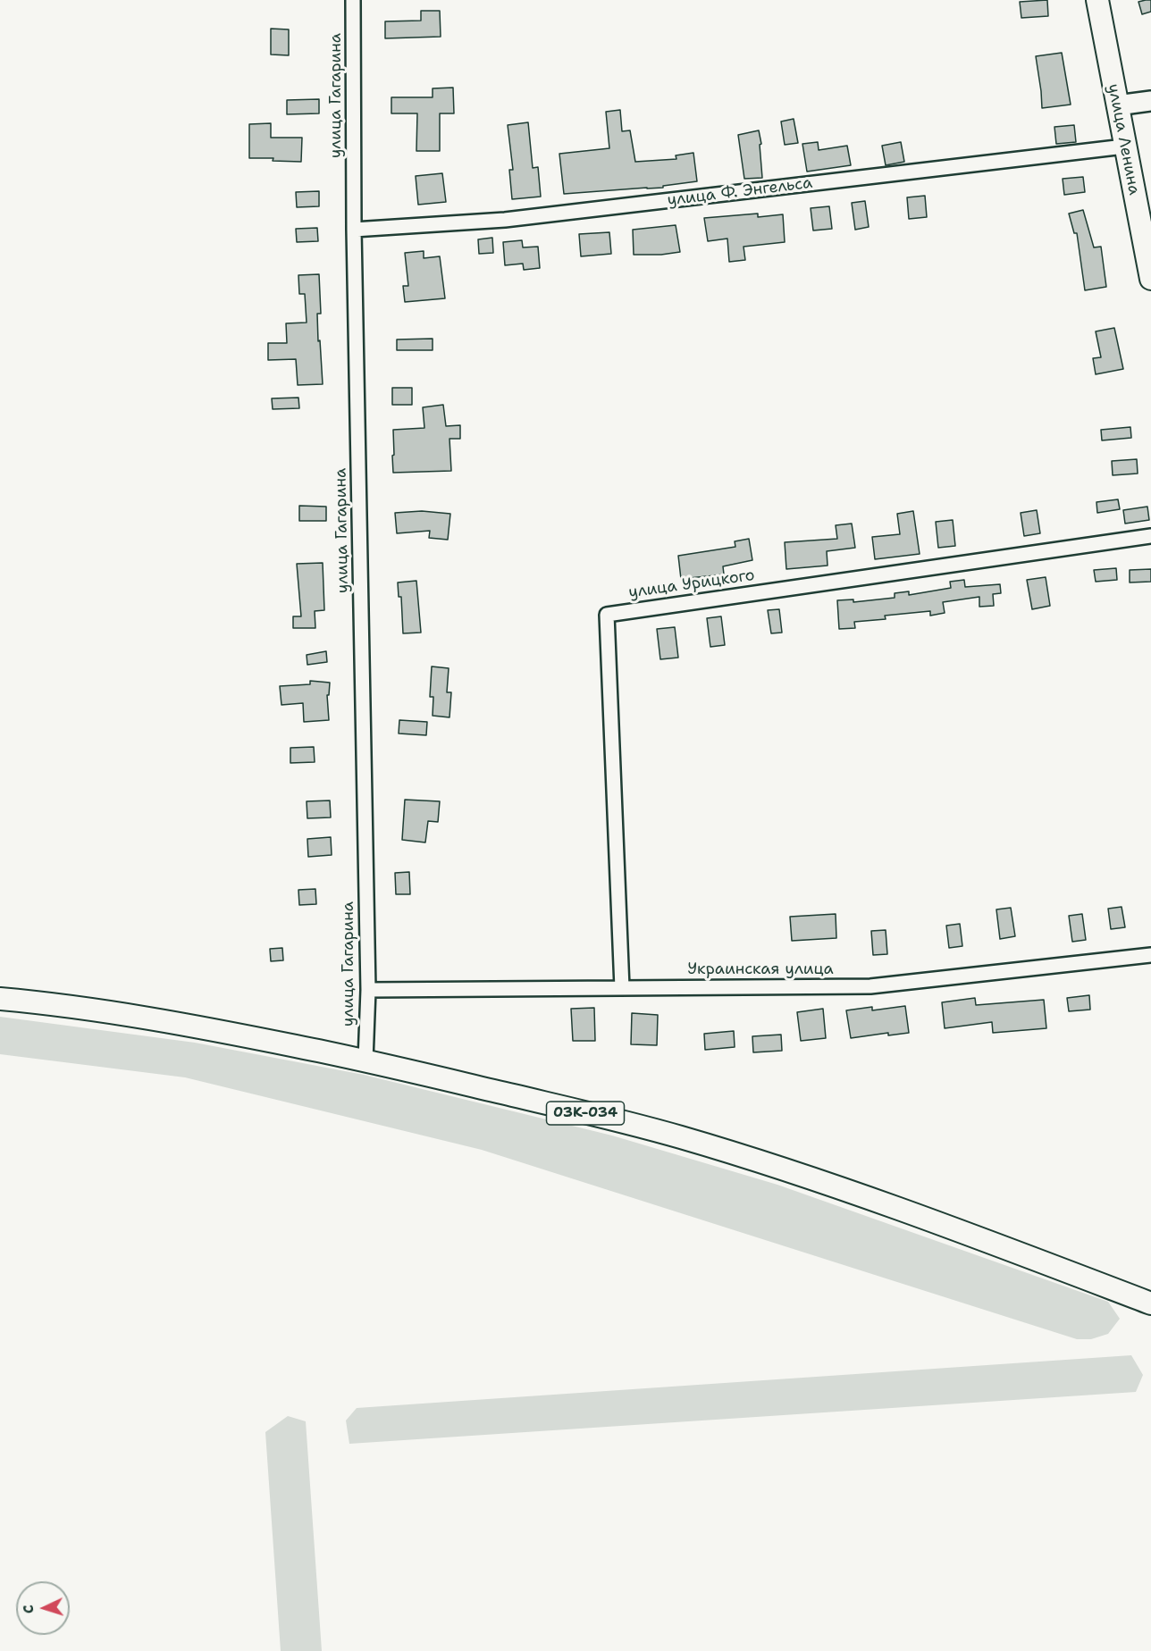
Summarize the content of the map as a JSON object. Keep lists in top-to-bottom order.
{
  "streets": {
    "main road": ["улица Ленина", "03К-034"],
    "street": [
      "улица Гагарина",
      "улица Ф. Энгельса",
      "улица Урицкого",
      "Украинская улица"
    ]
  },
  "crossings": [
    ["улица Гагарина", "улица Ф. Энгельса"],
    ["улица Гагарина", "Украинская улица"],
    ["улица Гагарина", "03К-034"],
    ["улица Ленина", "улица Ф. Энгельса"],
    ["улица Урицкого", "Украинская улица"]
  ],
  "north": "left"
}
